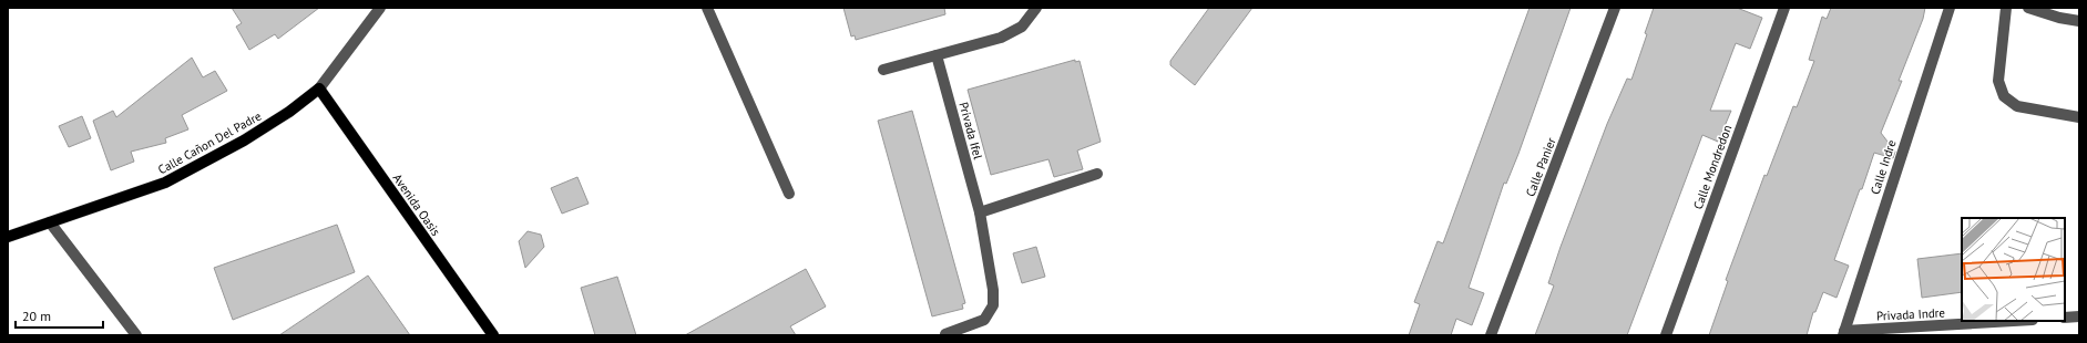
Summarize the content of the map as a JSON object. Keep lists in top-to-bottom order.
{
  "streets": {
    "main road": ["Calle Cañon Del Padre", "Avenida Oasis"],
    "street": [
      "Privada Ifel",
      "Calle Panier",
      "Calle Mondredon",
      "Calle Indre",
      "Privada Indre"
    ]
  },
  "crossings": [
    ["Calle Cañon Del Padre", "Avenida Oasis"],
    ["Calle Indre", "Privada Indre"]
  ],
  "scale_bar": "20 m"
}
